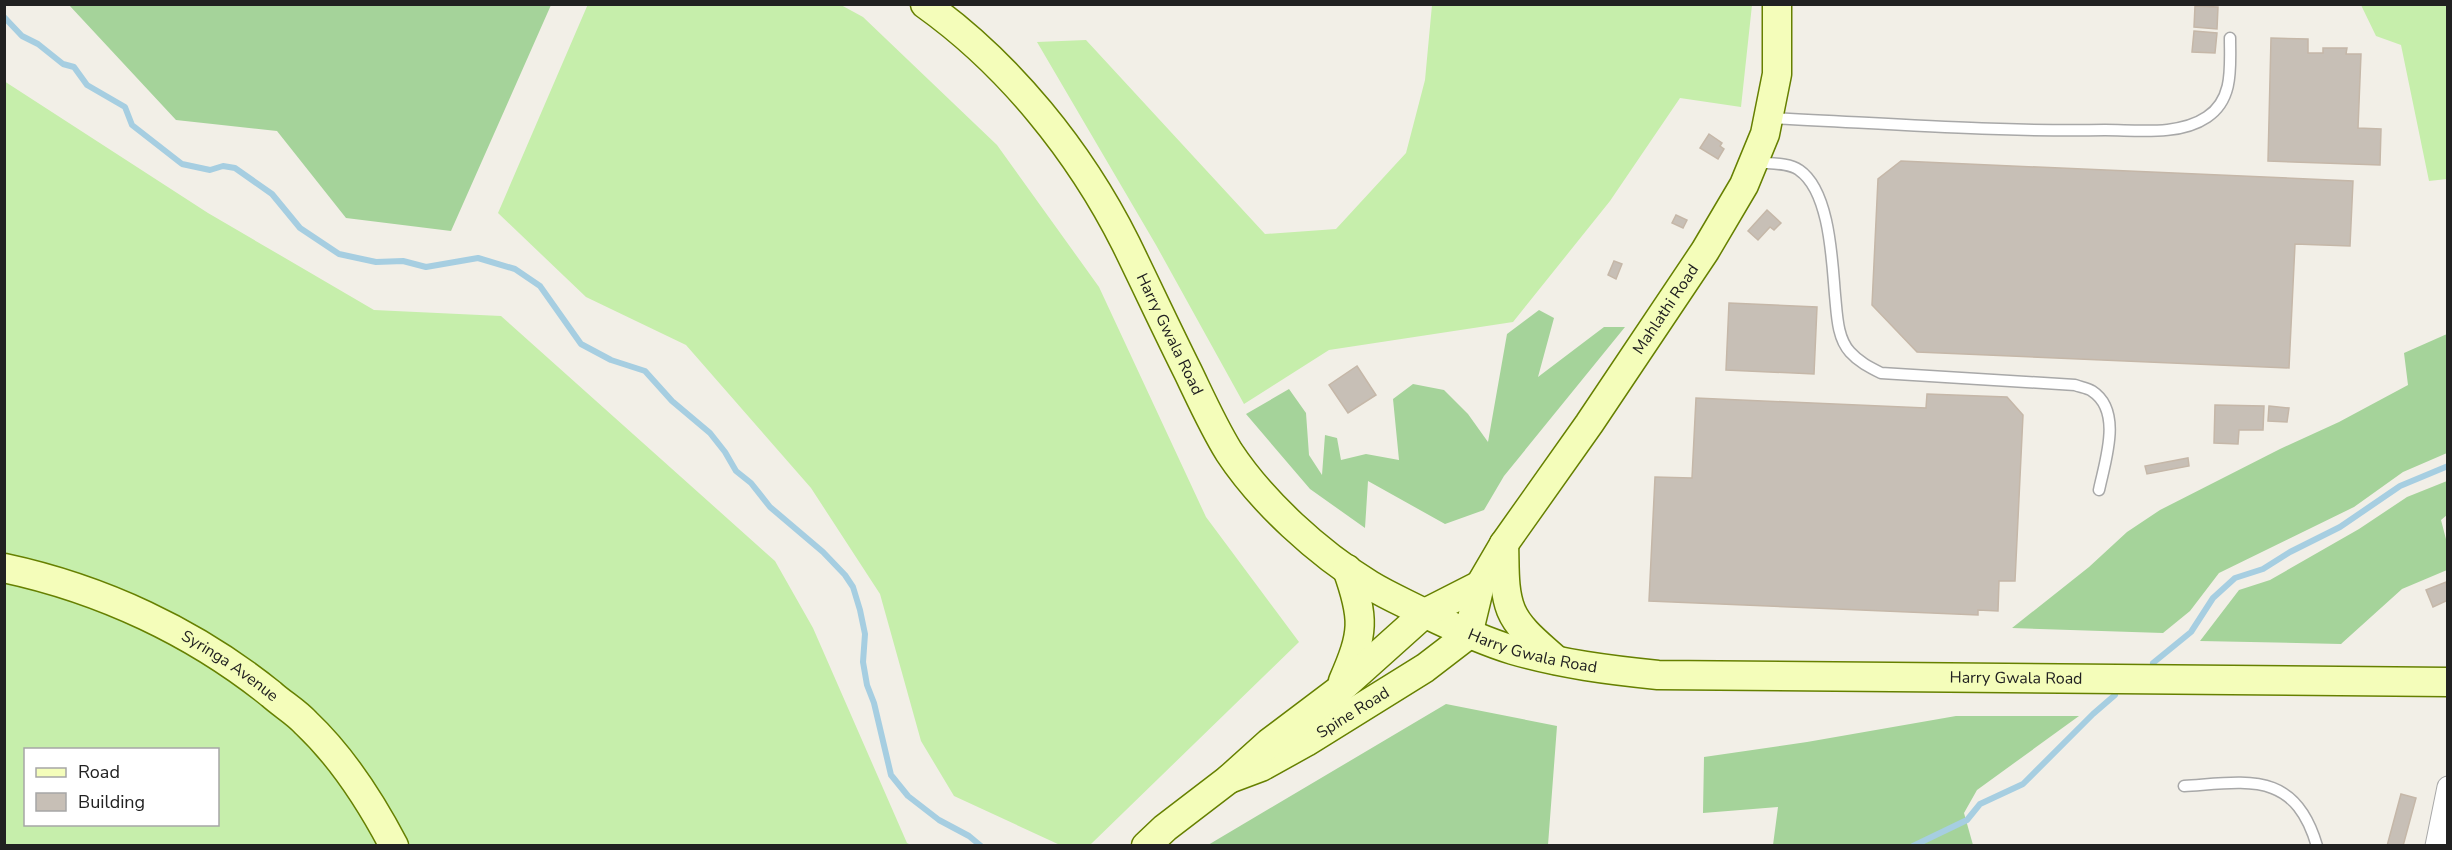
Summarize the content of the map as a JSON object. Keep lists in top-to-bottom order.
{
  "streets": {
    "main road": [
      "Mahlathi Road",
      "Harry Gwala Road",
      "Syringa Avenue",
      "Spine Road"
    ]
  },
  "crossings": [
    ["Mahlathi Road", "Harry Gwala Road"],
    ["Mahlathi Road", "Spine Road"],
    ["Harry Gwala Road", "Spine Road"]
  ],
  "legend": ["Road", "Building"]
}
